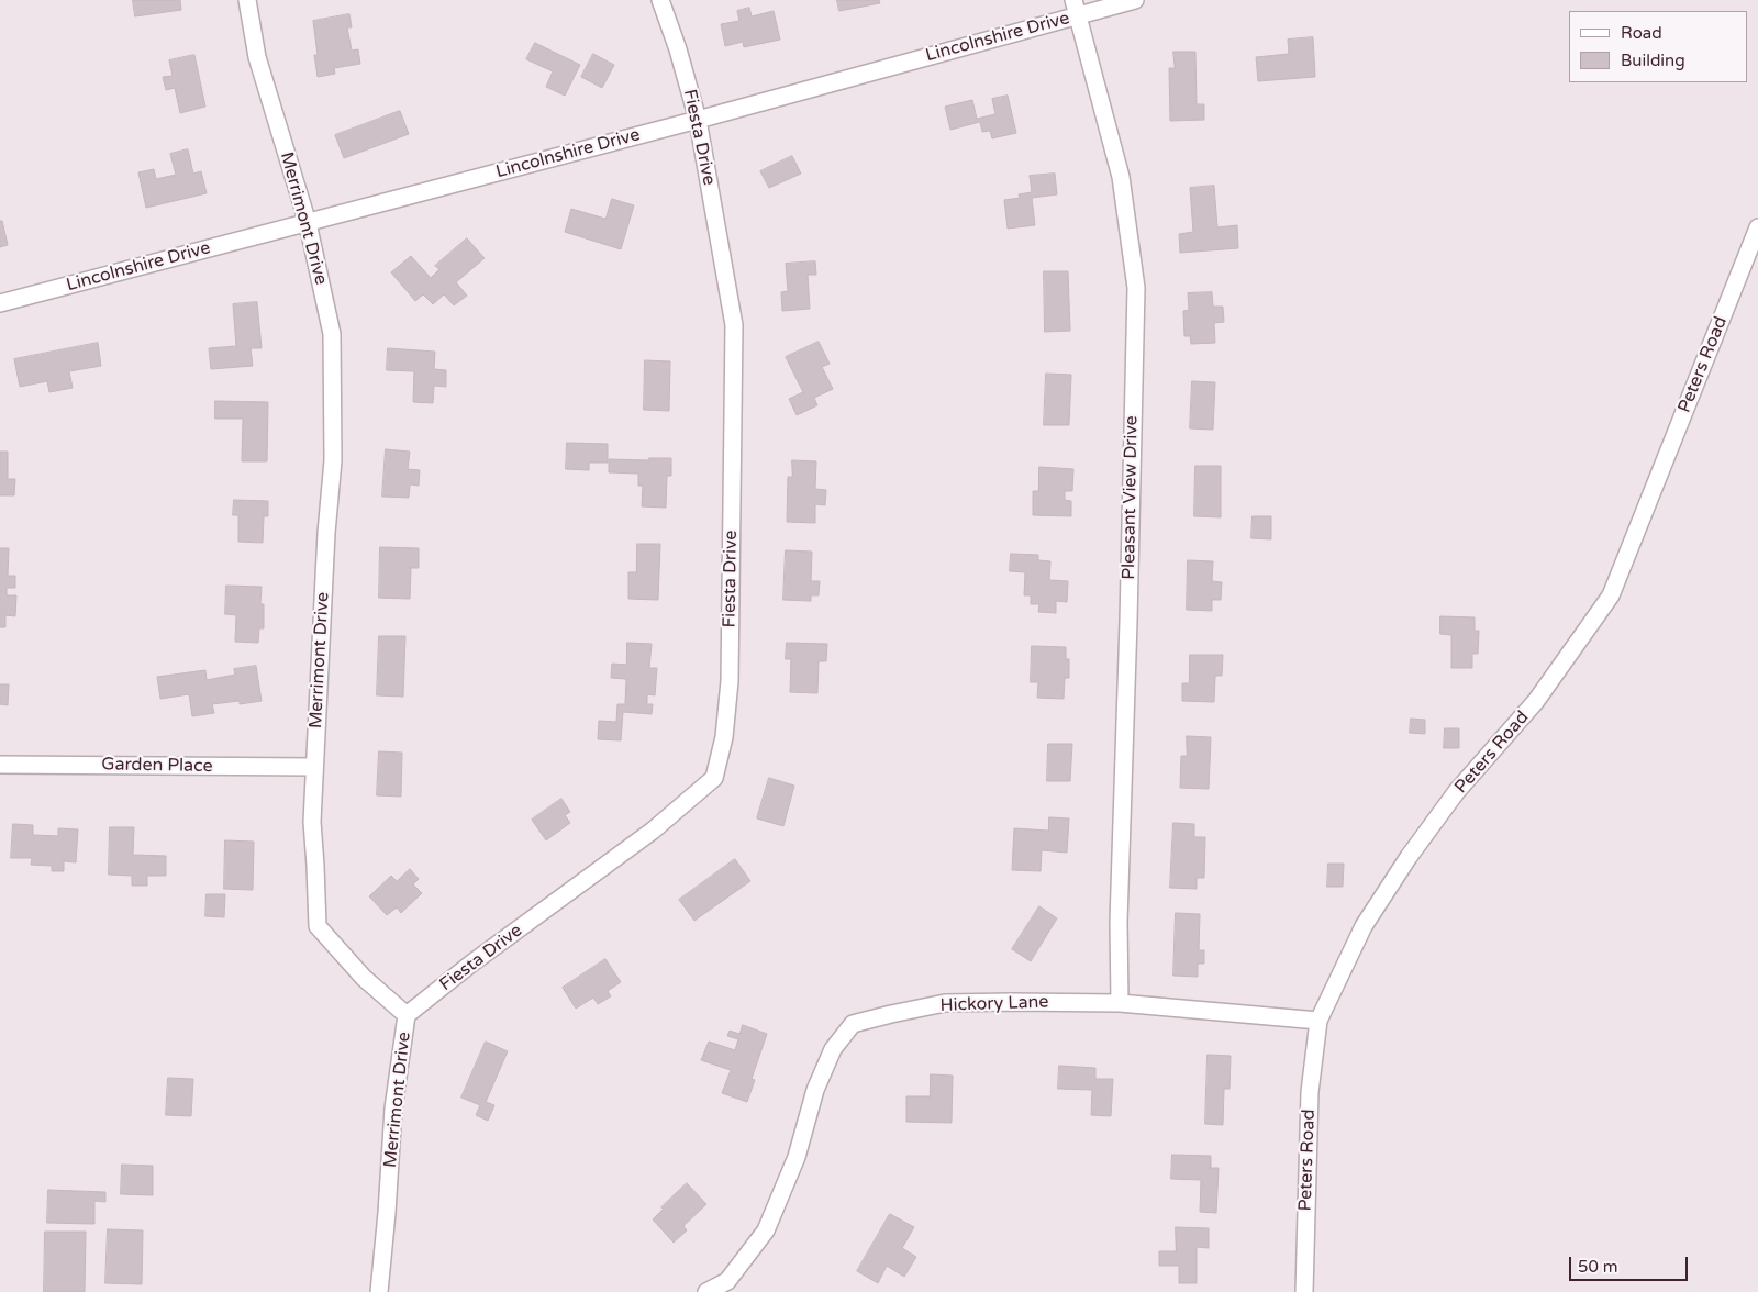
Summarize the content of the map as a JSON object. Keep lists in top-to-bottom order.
{
  "streets": {
    "street": [
      "Lincolnshire Drive",
      "Fiesta Drive",
      "Merrimont Drive",
      "Peters Road",
      "Pleasant View Drive",
      "Garden Place",
      "Hickory Lane"
    ]
  },
  "crossings": [
    ["Lincolnshire Drive", "Fiesta Drive"],
    ["Lincolnshire Drive", "Merrimont Drive"],
    ["Lincolnshire Drive", "Pleasant View Drive"],
    ["Fiesta Drive", "Merrimont Drive"],
    ["Merrimont Drive", "Garden Place"],
    ["Peters Road", "Hickory Lane"],
    ["Pleasant View Drive", "Hickory Lane"]
  ],
  "legend": ["Road", "Building"],
  "scale_bar": "50 m"
}
